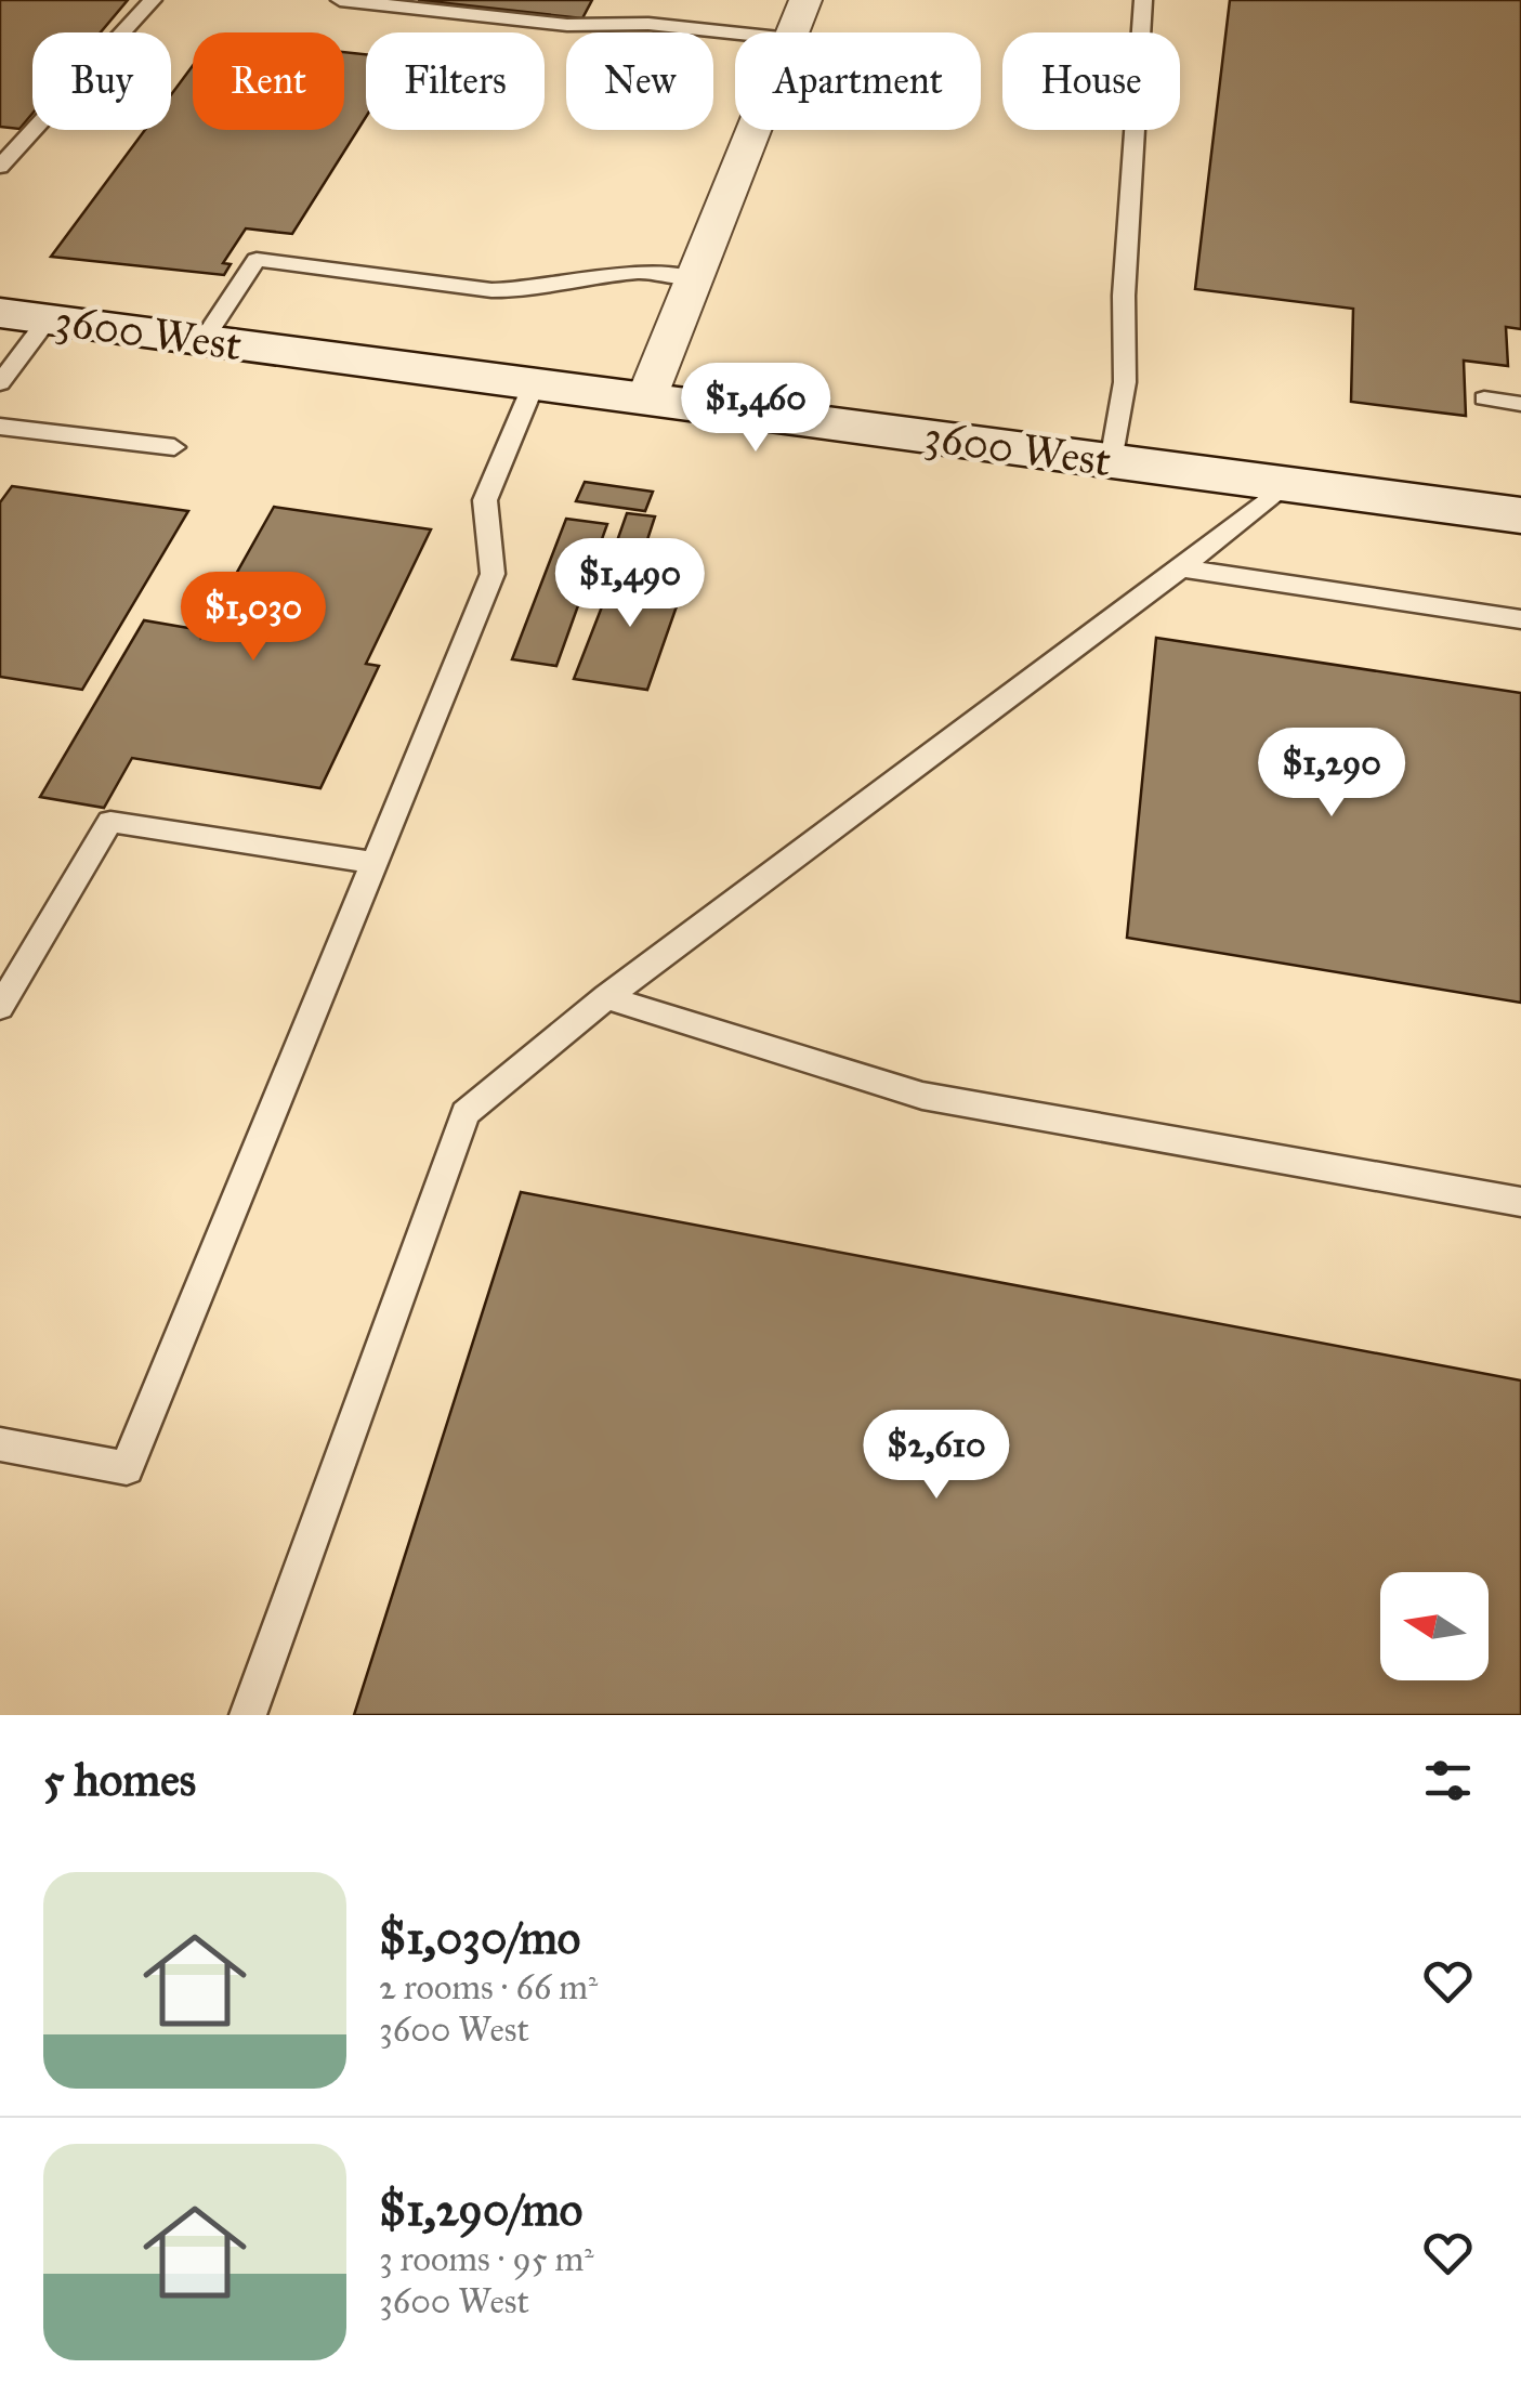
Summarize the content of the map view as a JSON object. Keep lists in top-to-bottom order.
{
  "streets": {
    "street": ["3600 West"]
  },
  "north": "left",
  "page": {
    "chip": [
      "Buy",
      "Rent",
      "Filters",
      "New",
      "Apartment",
      "House"
    ],
    "price": [
      "$1,460",
      "$1,490",
      "$1,030",
      "$1,290",
      "$2,610"
    ],
    "heading": "5 homes",
    "list": [
      {
        "name": "$1,030/mo",
        "note": "2 rooms · 66 m² · 3600 West"
      },
      {
        "name": "$1,290/mo",
        "note": "3 rooms · 95 m² · 3600 West"
      }
    ]
  }
}
